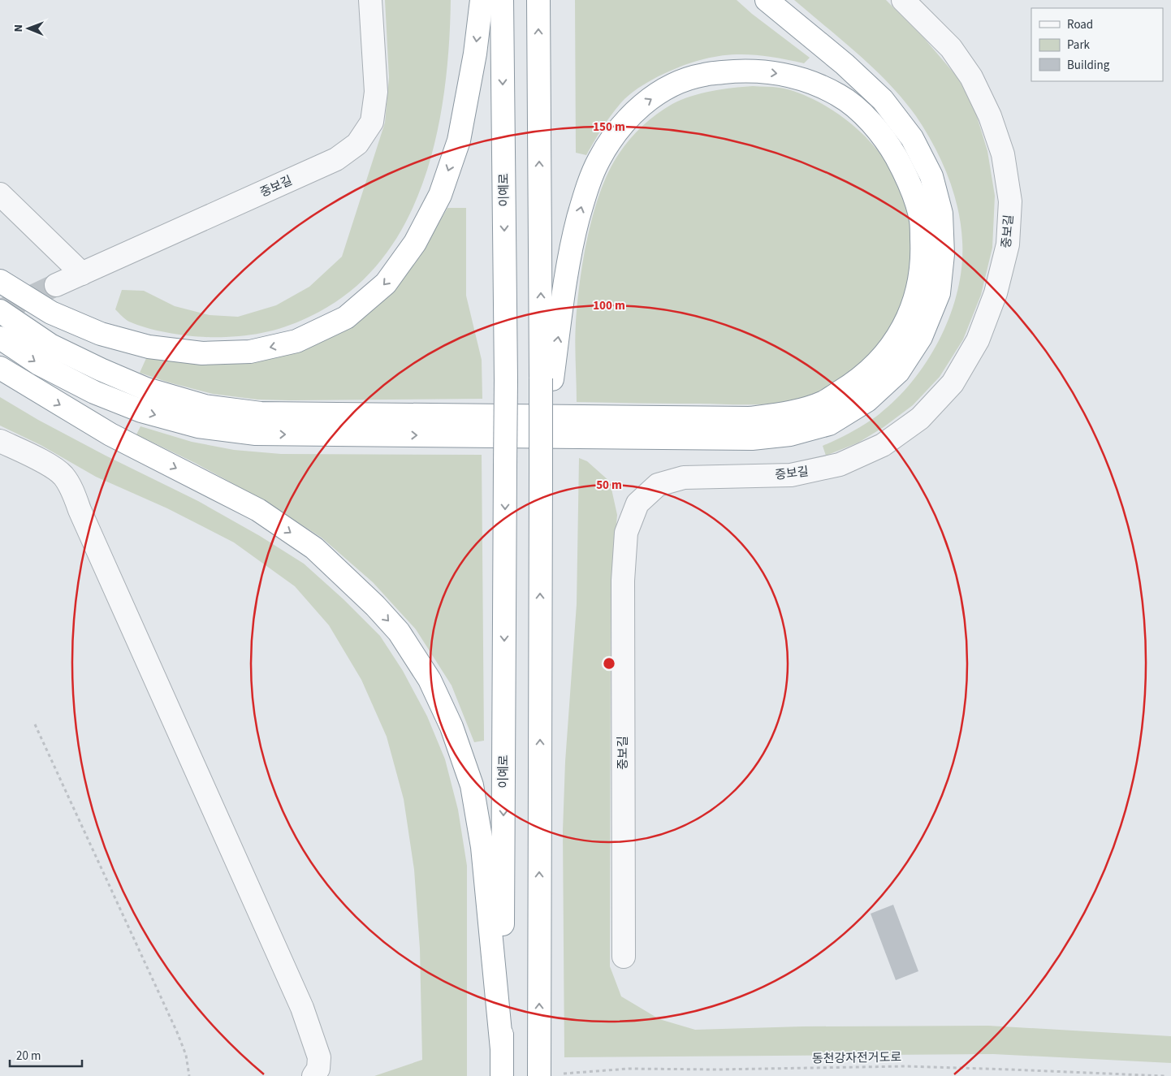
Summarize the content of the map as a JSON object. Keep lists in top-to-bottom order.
{
  "streets": {
    "highway": ["이예로"],
    "lane": ["중보길"],
    "path": ["동천강자전거도로"]
  },
  "legend": ["Road", "Park", "Building"],
  "scale_bar": "20 m",
  "north": "left",
  "rings": ["150 m", "100 m", "50 m"]
}
